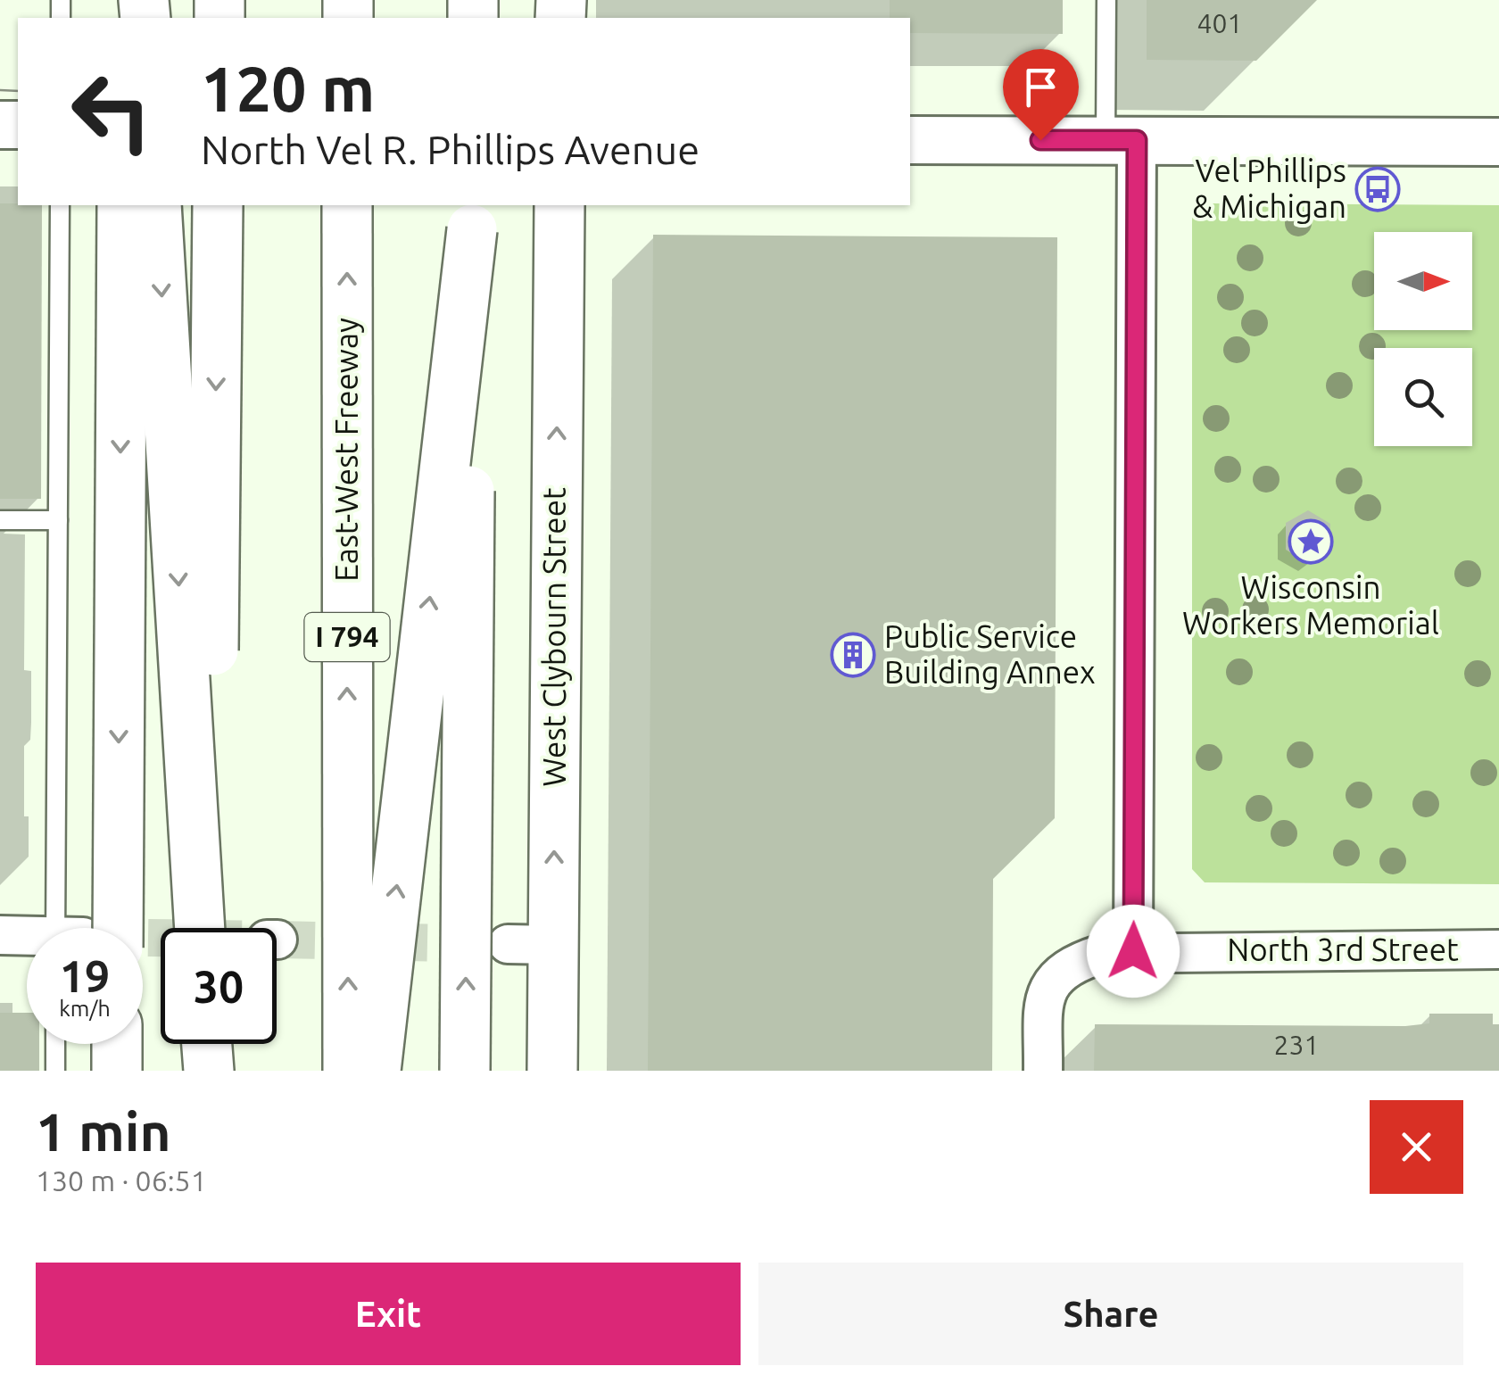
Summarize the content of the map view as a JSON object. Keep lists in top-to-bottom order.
{
  "streets": {
    "main road": ["East-West Freeway", "I 794", "West Clybourn Street"],
    "street": ["North 3rd Street"]
  },
  "places": {
    "bus stop": ["Vel Phillips & Michigan"],
    "place": ["Wisconsin Workers Memorial"],
    "building": ["Public Service Building Annex"]
  },
  "house_numbers": ["401", "231"],
  "north": "right",
  "page": {
    "turn": ["120 m", "North Vel R. Phillips Avenue"],
    "speed": "19 km/h",
    "limit": "30",
    "heading": ["1 min", "130 m · 06:51"],
    "buttons": ["Exit", "Share"]
  }
}
